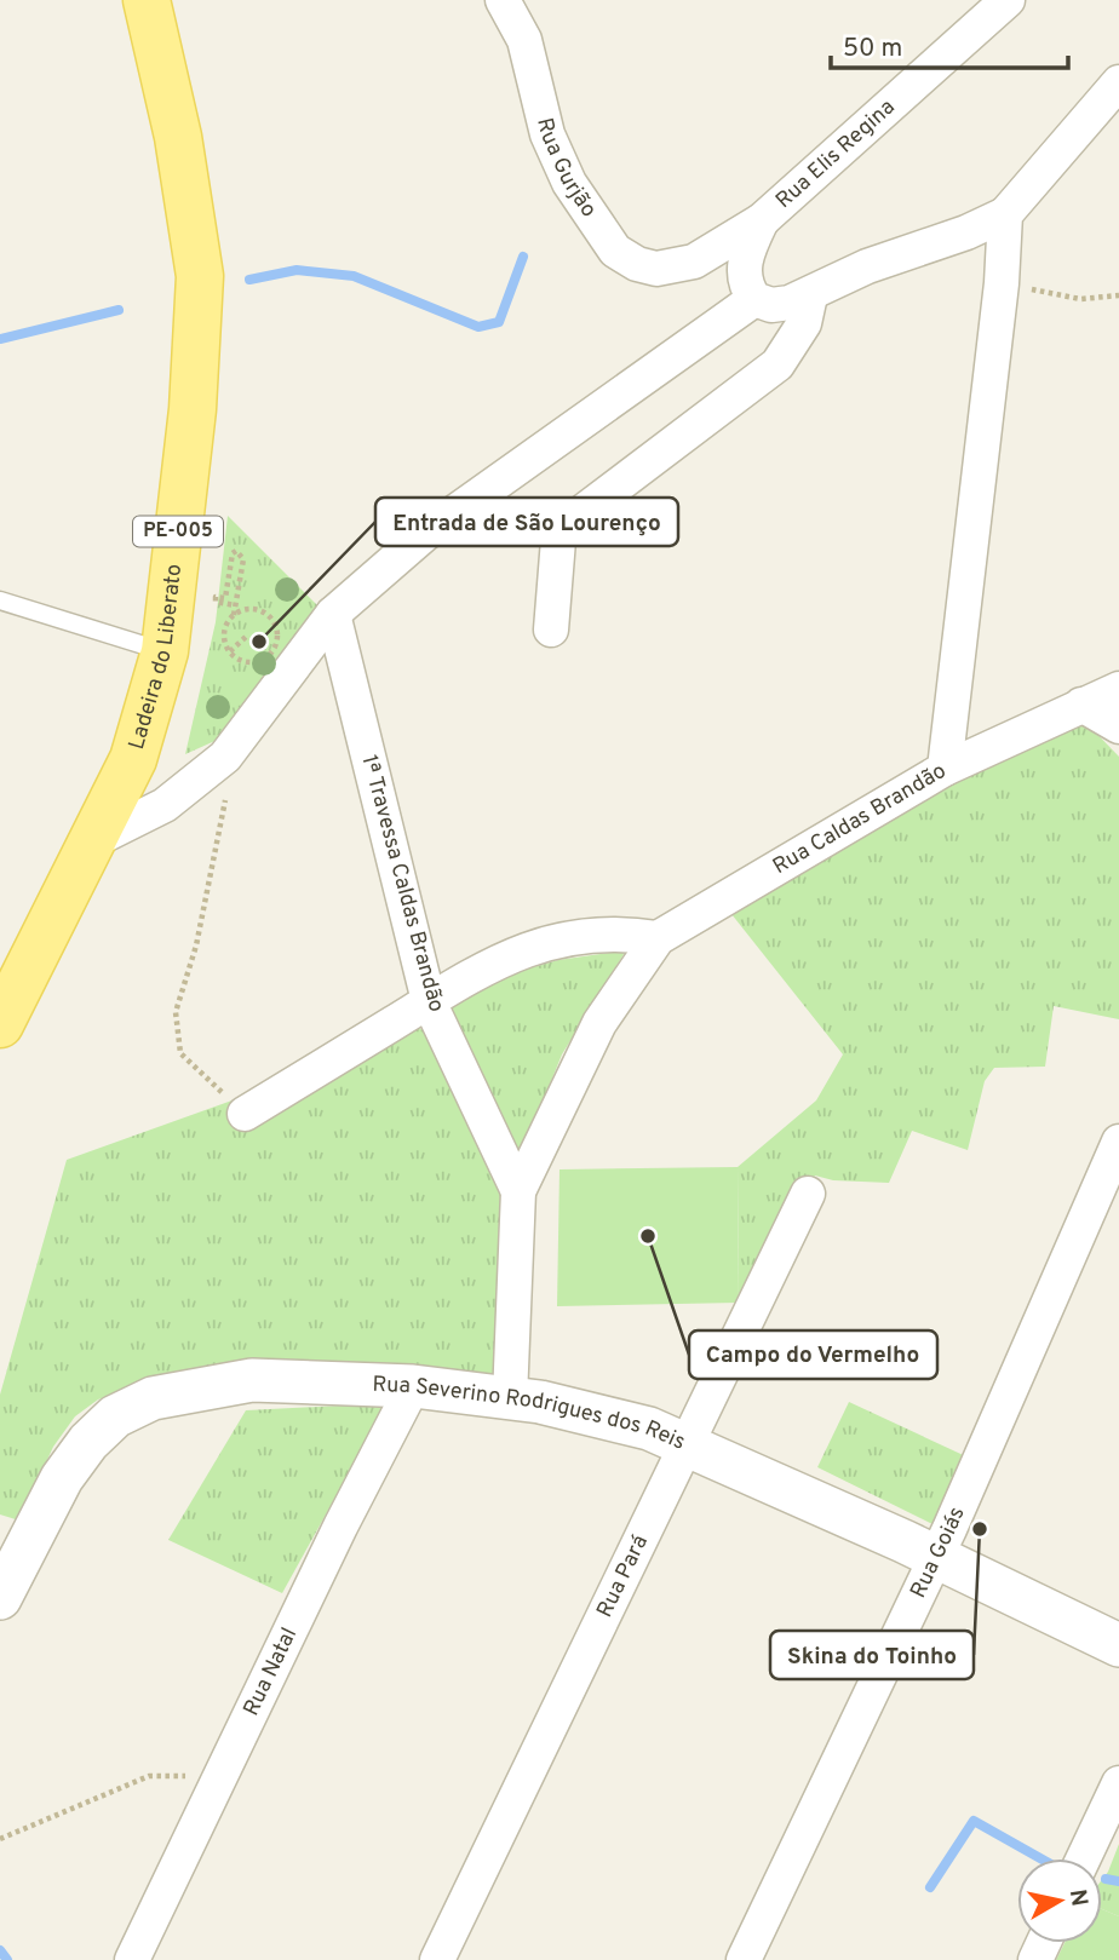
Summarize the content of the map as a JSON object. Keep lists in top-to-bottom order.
{
  "streets": {
    "main road": ["PE-005", "Ladeira do Liberato"],
    "street": [
      "Rua Elis Regina",
      "Rua Gurjão",
      "Rua Caldas Brandão",
      "1ª Travessa Caldas Brandão",
      "Rua Severino Rodrigues dos Reis",
      "Rua Goiás",
      "Rua Pará",
      "Rua Natal"
    ]
  },
  "crossings": [
    ["Rua Elis Regina", "Rua Gurjão"],
    ["PE-005", "Ladeira do Liberato"],
    ["Rua Caldas Brandão", "1ª Travessa Caldas Brandão"],
    ["Rua Caldas Brandão", "Rua Severino Rodrigues dos Reis"],
    ["Rua Severino Rodrigues dos Reis", "Rua Goiás"],
    ["Rua Severino Rodrigues dos Reis", "Rua Pará"],
    ["Rua Severino Rodrigues dos Reis", "Rua Natal"]
  ],
  "places": ["Entrada de São Lourenço", "Campo do Vermelho", "Skina do Toinho"],
  "scale_bar": "50 m",
  "north": "right"
}
